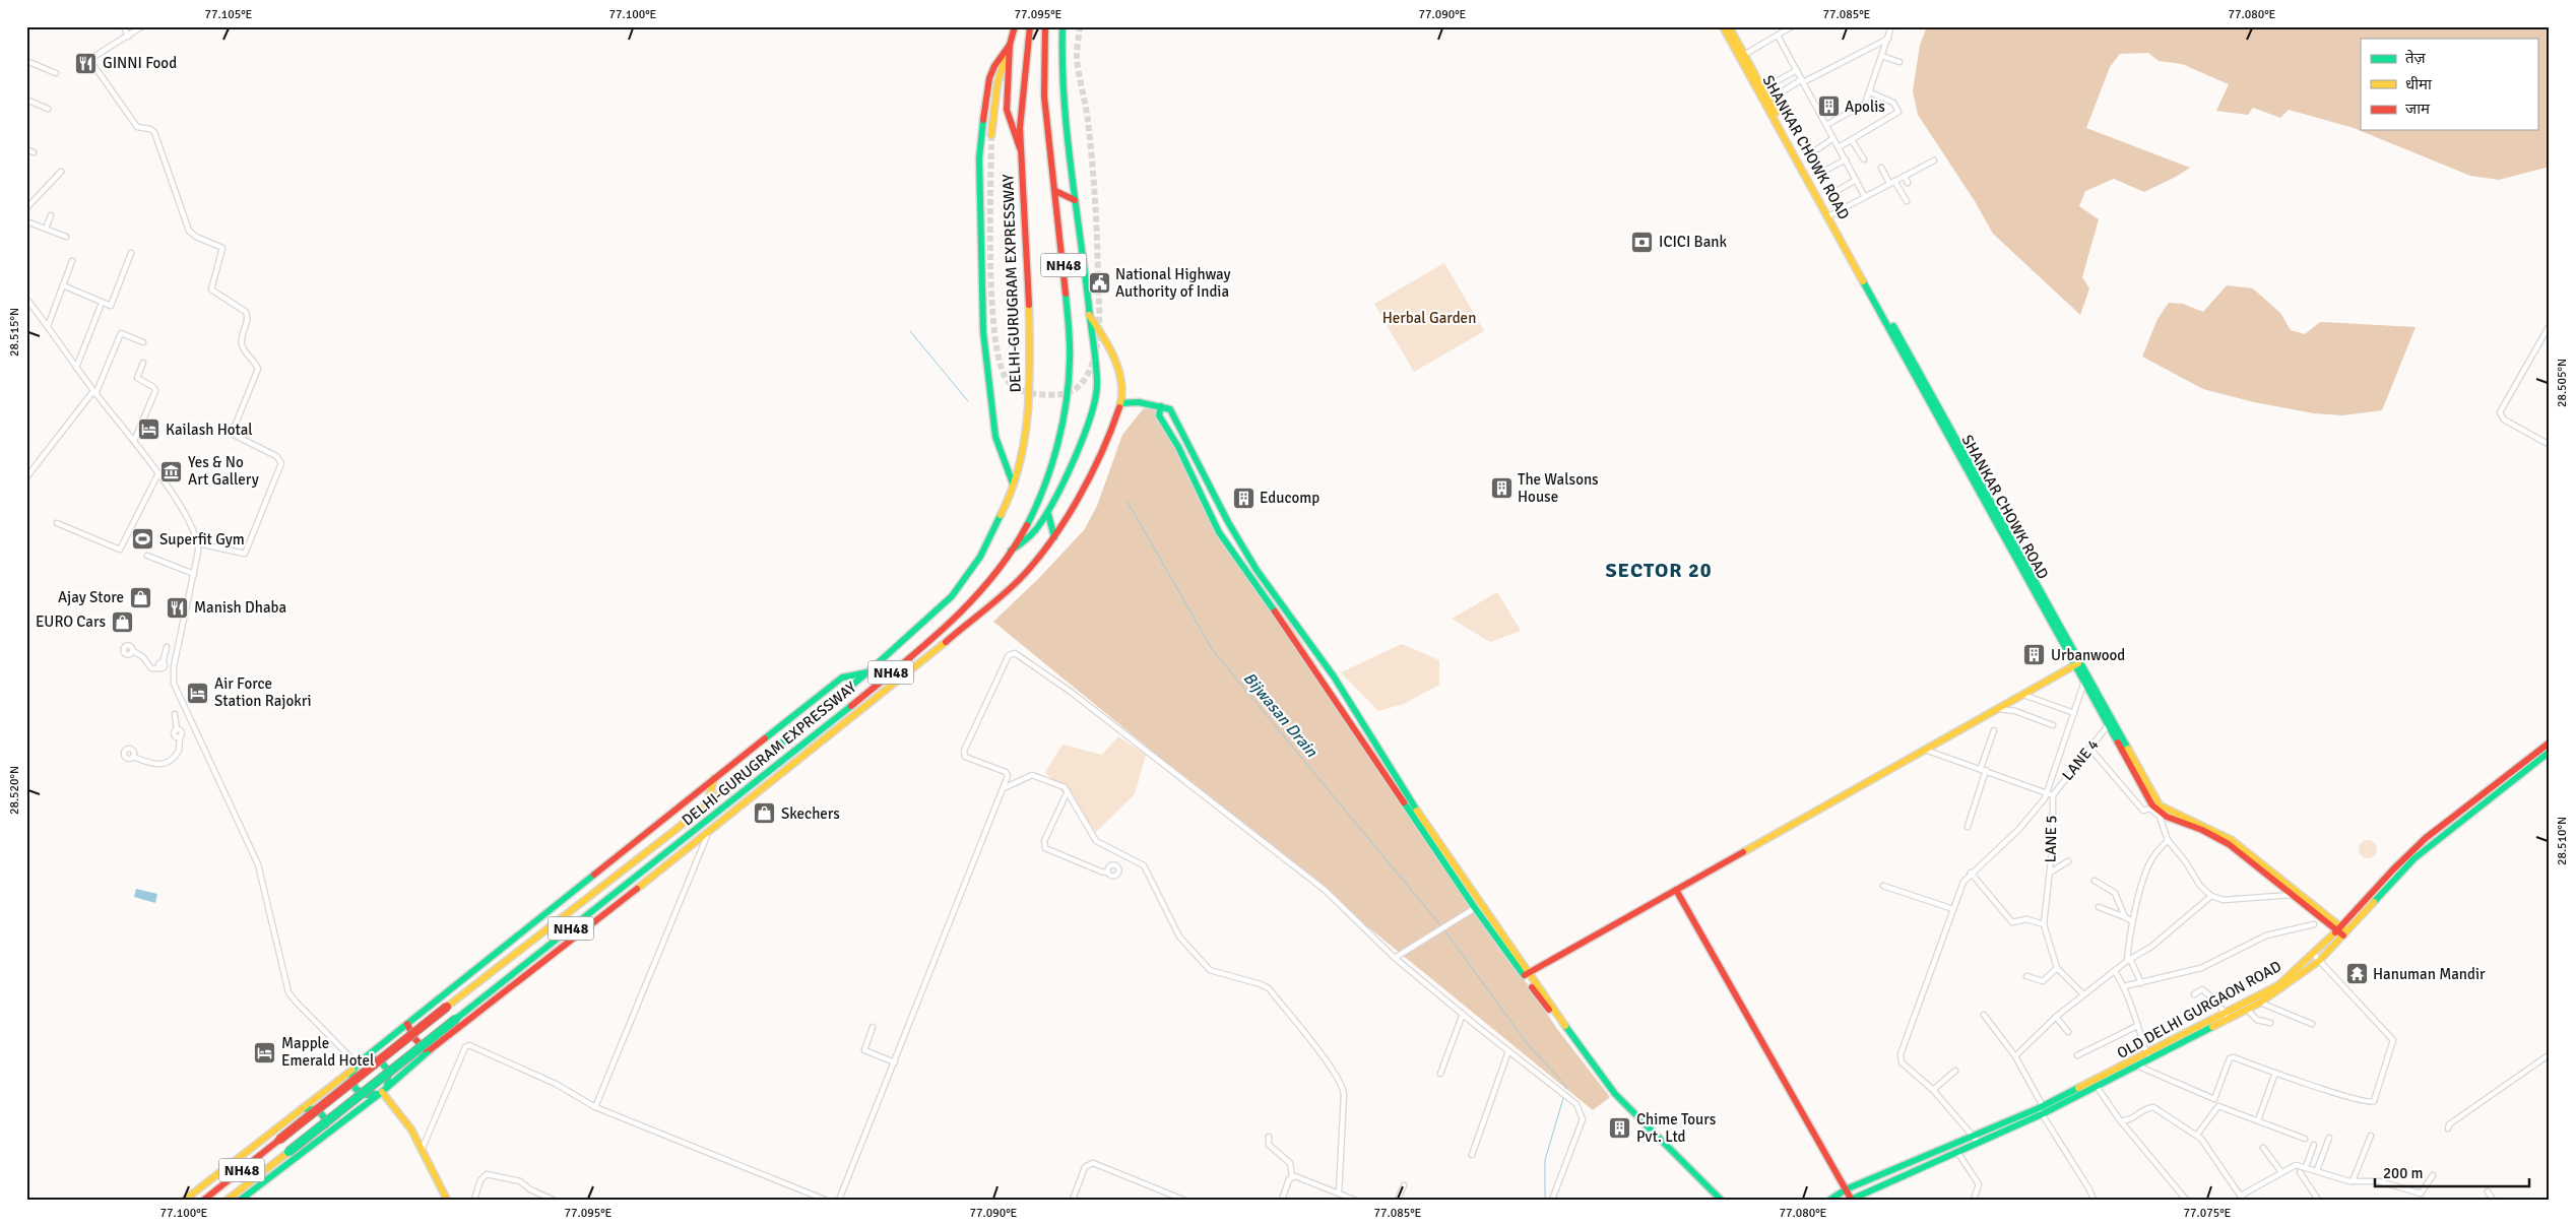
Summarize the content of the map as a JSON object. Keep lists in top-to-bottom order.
{
  "streets": {
    "main road": [
      "SHANKAR CHOWK ROAD",
      "NH48",
      "DELHI-GURUGRAM EXPRESSWAY",
      "OLD DELHI GURGAON ROAD"
    ],
    "street": ["LANE 4", "LANE 5"]
  },
  "crossings": [
    ["SHANKAR CHOWK ROAD", "LANE 4"],
    ["SHANKAR CHOWK ROAD", "LANE 5"],
    ["SHANKAR CHOWK ROAD", "OLD DELHI GURGAON ROAD"],
    ["LANE 4", "LANE 5"]
  ],
  "districts": ["SECTOR 20"],
  "water": ["Bijwasan Drain"],
  "parks": ["Herbal Garden"],
  "places": {
    "restaurant": ["GINNI Food", "Manish Dhaba"],
    "building": [
      "Apolis",
      "The Walsons House",
      "Educomp",
      "Urbanwood",
      "Chime Tours Pvt. Ltd"
    ],
    "bank": ["ICICI Bank"],
    "public building": ["National Highway Authority of India"],
    "hotel": ["Kailash Hotal", "Air Force Station Rajokri", "Mapple Emerald Hotel"],
    "museum": ["Yes & No Art Gallery"],
    "sports": ["Superfit Gym"],
    "shop": ["Ajay Store", "EURO Cars", "Skechers"],
    "temple": ["Hanuman Mandir"]
  },
  "legend": ["तेज़", "धीमा", "जाम"],
  "scale_bar": "200 m",
  "coordinates": [
    "77.105°E",
    "77.100°E",
    "77.095°E",
    "77.090°E",
    "77.085°E",
    "77.080°E",
    "28.515°N",
    "28.505°N",
    "28.520°N",
    "28.510°N",
    "77.075°E"
  ]
}
